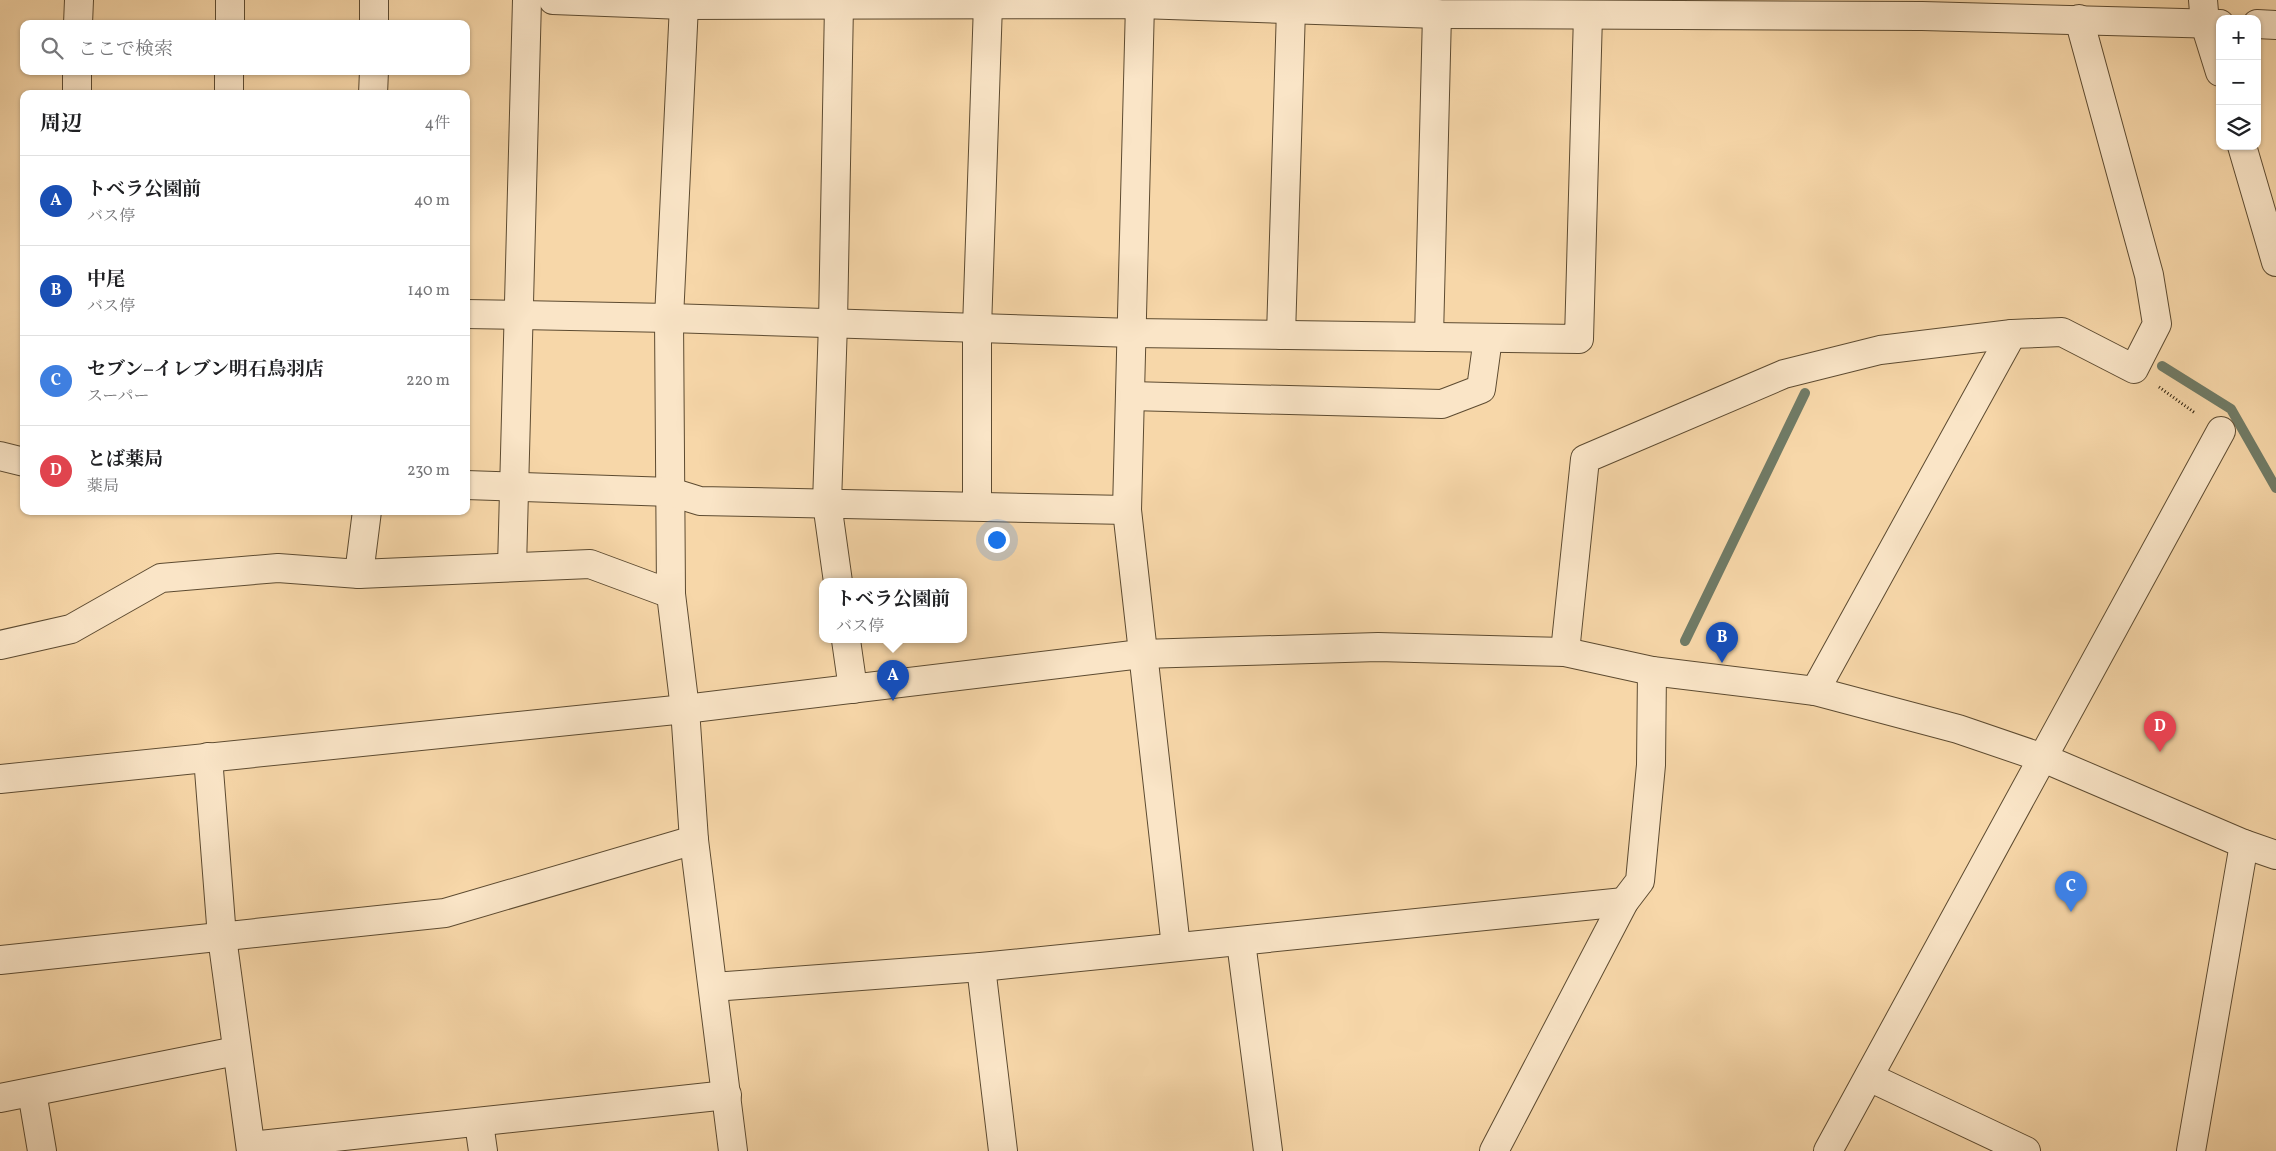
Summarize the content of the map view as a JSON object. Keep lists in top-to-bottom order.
{
  "page": {
    "map_buttons": ["+", "−"],
    "search": "ここで検索",
    "heading": ["周辺", "4件"],
    "list": [
      {
        "mark": "A",
        "name": "トベラ公園前",
        "note": "バス停",
        "value": "40 m"
      },
      {
        "mark": "B",
        "name": "中尾",
        "note": "バス停",
        "value": "140 m"
      },
      {
        "mark": "C",
        "name": "セブン−イレブン明石鳥羽店",
        "note": "スーパー",
        "value": "220 m"
      },
      {
        "mark": "D",
        "name": "とば薬局",
        "note": "薬局",
        "value": "230 m"
      }
    ],
    "popup": ["トベラ公園前", "バス停"],
    "pins": [
      "B",
      "A",
      "D",
      "C"
    ]
  }
}
